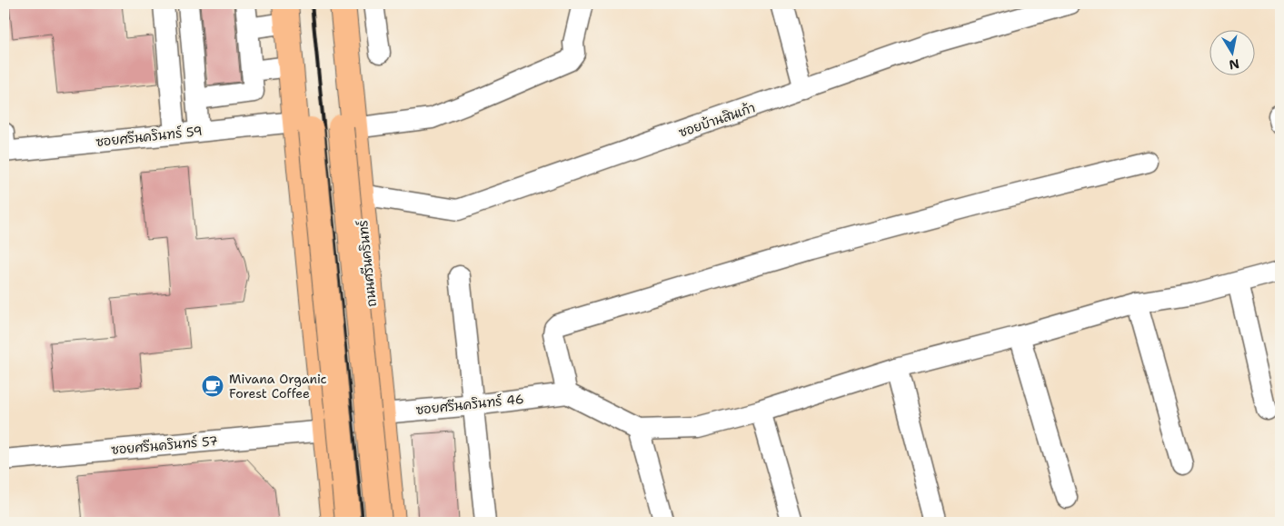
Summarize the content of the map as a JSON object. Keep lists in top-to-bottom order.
{
  "streets": {
    "main road": ["ถนนศรีนครินทร์"],
    "street": [
      "ซอยบ้านสินเก้า",
      "ซอยศรีนครินทร์ 59",
      "ซอยศรีนครินทร์ 46",
      "ซอยศรีนครินทร์ 57"
    ]
  },
  "crossings": [
    ["ซอยบ้านสินเก้า", "ถนนศรีนครินทร์"],
    ["ถนนศรีนครินทร์", "ซอยศรีนครินทร์ 46"],
    ["ซอยศรีนครินทร์ 46", "ซอยศรีนครินทร์ 57"]
  ],
  "places": {
    "cafe": ["Mivana Organic Forest Coffee"]
  },
  "north": "bottom"
}
